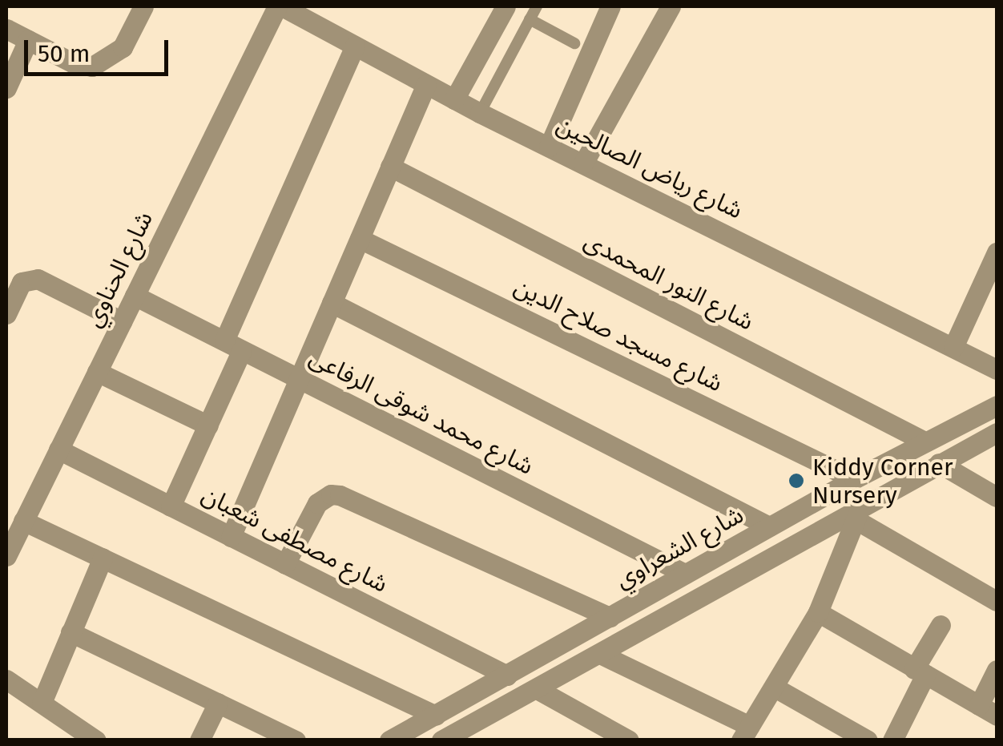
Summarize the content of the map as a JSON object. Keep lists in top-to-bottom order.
{
  "streets": {
    "street": [
      "شارع رياض الصالحين",
      "شارع الحناوي",
      "شارع النور المحمدى",
      "شارع مسجد صلاح الدين",
      "شارع محمد شوقى الرفاعى",
      "شارع مصطفى شعبان",
      "شارع الشعراوي"
    ]
  },
  "crossings": [
    ["شارع رياض الصالحين", "شارع الحناوي"],
    ["شارع الحناوي", "شارع محمد شوقى الرفاعى"],
    ["شارع الحناوي", "شارع مصطفى شعبان"],
    ["شارع النور المحمدى", "شارع الشعراوي"],
    ["شارع مسجد صلاح الدين", "شارع الشعراوي"],
    ["شارع محمد شوقى الرفاعى", "شارع الشعراوي"],
    ["شارع مصطفى شعبان", "شارع الشعراوي"]
  ],
  "places": ["Kiddy Corner Nursery"],
  "scale_bar": "50 m"
}
